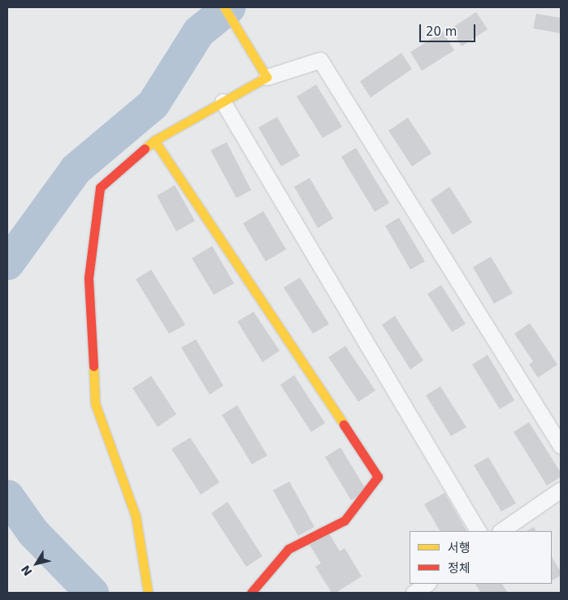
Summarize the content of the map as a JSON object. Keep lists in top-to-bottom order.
{
  "legend": ["서행", "정체"],
  "scale_bar": "20 m",
  "north": "bottom left"
}
